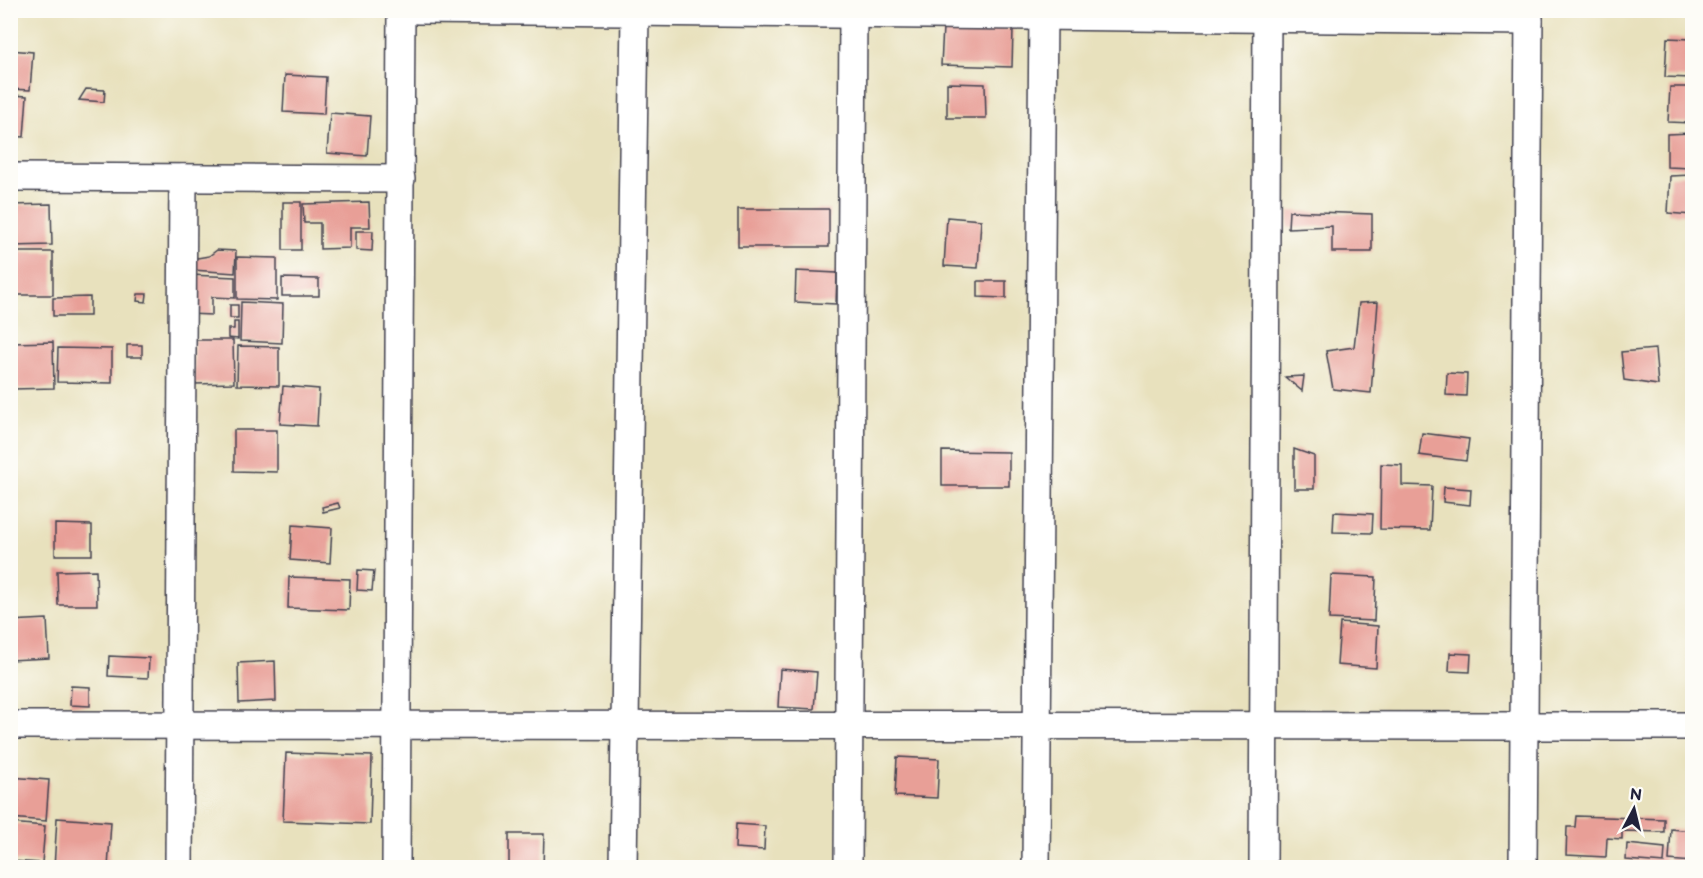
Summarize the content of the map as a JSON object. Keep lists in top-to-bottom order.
{
  "north": "top"
}
